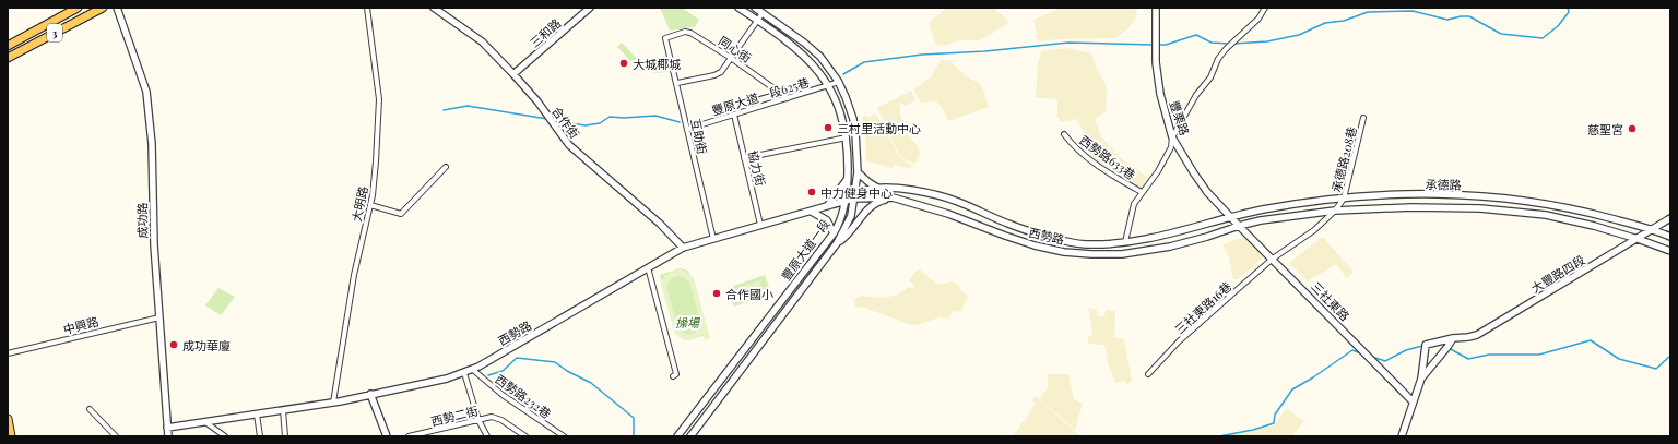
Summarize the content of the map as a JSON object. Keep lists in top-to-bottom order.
{
  "streets": {
    "main road": ["3"],
    "street": [
      "三和路",
      "同心街",
      "豐原大道一段625巷",
      "豐栗路",
      "合作街",
      "互助街",
      "西勢路633巷",
      "承德路208巷",
      "協力街",
      "承德路",
      "大明路",
      "成功路",
      "西勢路",
      "豐原大道一段",
      "大豐路四段",
      "三社東路",
      "三社東路16巷",
      "中興路",
      "西勢路232巷",
      "西勢二街"
    ]
  },
  "crossings": [
    ["三和路", "合作街"],
    ["同心街", "豐原大道一段625巷"],
    ["同心街", "互助街"],
    ["豐原大道一段625巷", "互助街"],
    ["豐原大道一段625巷", "協力街"],
    ["豐原大道一段625巷", "豐原大道一段"],
    ["豐栗路", "承德路"],
    ["豐栗路", "西勢路"],
    ["豐栗路", "三社東路"],
    ["合作街", "西勢路"],
    ["互助街", "西勢路"],
    ["承德路208巷", "承德路"],
    ["承德路208巷", "三社東路16巷"],
    ["協力街", "西勢路"],
    ["承德路", "西勢路"],
    ["承德路", "大豐路四段"],
    ["承德路", "三社東路"],
    ["承德路", "三社東路16巷"],
    ["大明路", "西勢路"],
    ["成功路", "西勢路"],
    ["成功路", "中興路"],
    ["西勢路", "豐原大道一段"],
    ["西勢路", "三社東路"],
    ["西勢路", "西勢路232巷"],
    ["大豐路四段", "三社東路"],
    ["三社東路", "三社東路16巷"]
  ],
  "parks": ["操場"],
  "places": [
    "大城椰城",
    "三村里活動中心",
    "慈聖宮",
    "中力健身中心",
    "合作國小",
    "成功華廈"
  ]
}
